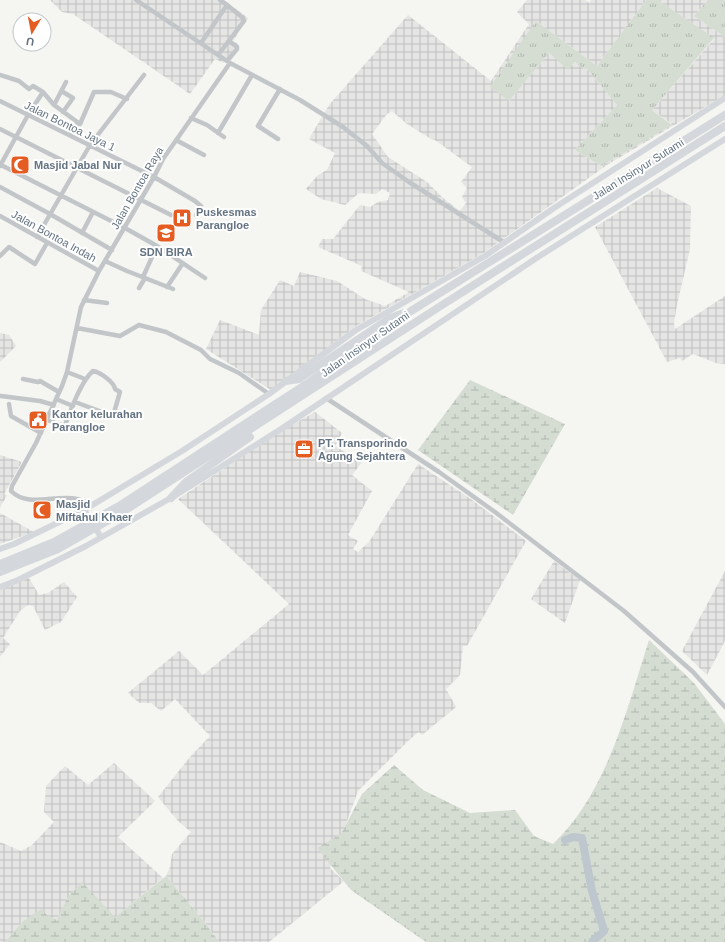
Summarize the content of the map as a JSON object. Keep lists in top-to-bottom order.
{
  "streets": {
    "highway": ["Jalan Insinyur Sutami"],
    "street": ["Jalan Bontoa Jaya 1", "Jalan Bontoa Raya", "Jalan Bontoa Indah"]
  },
  "crossings": [
    ["Jalan Bontoa Jaya 1", "Jalan Bontoa Raya"],
    ["Jalan Bontoa Raya", "Jalan Bontoa Indah"]
  ],
  "places": {
    "mosque": ["Masjid Jabal Nur", "Masjid Miftahul Khaer"],
    "hospital": ["Puskesmas Parangloe"],
    "school or university": ["SDN BIRA"],
    "public building": ["Kantor kelurahan Parangloe"],
    "office": ["PT. Transporindo Agung Sejahtera"]
  },
  "north": "bottom"
}
